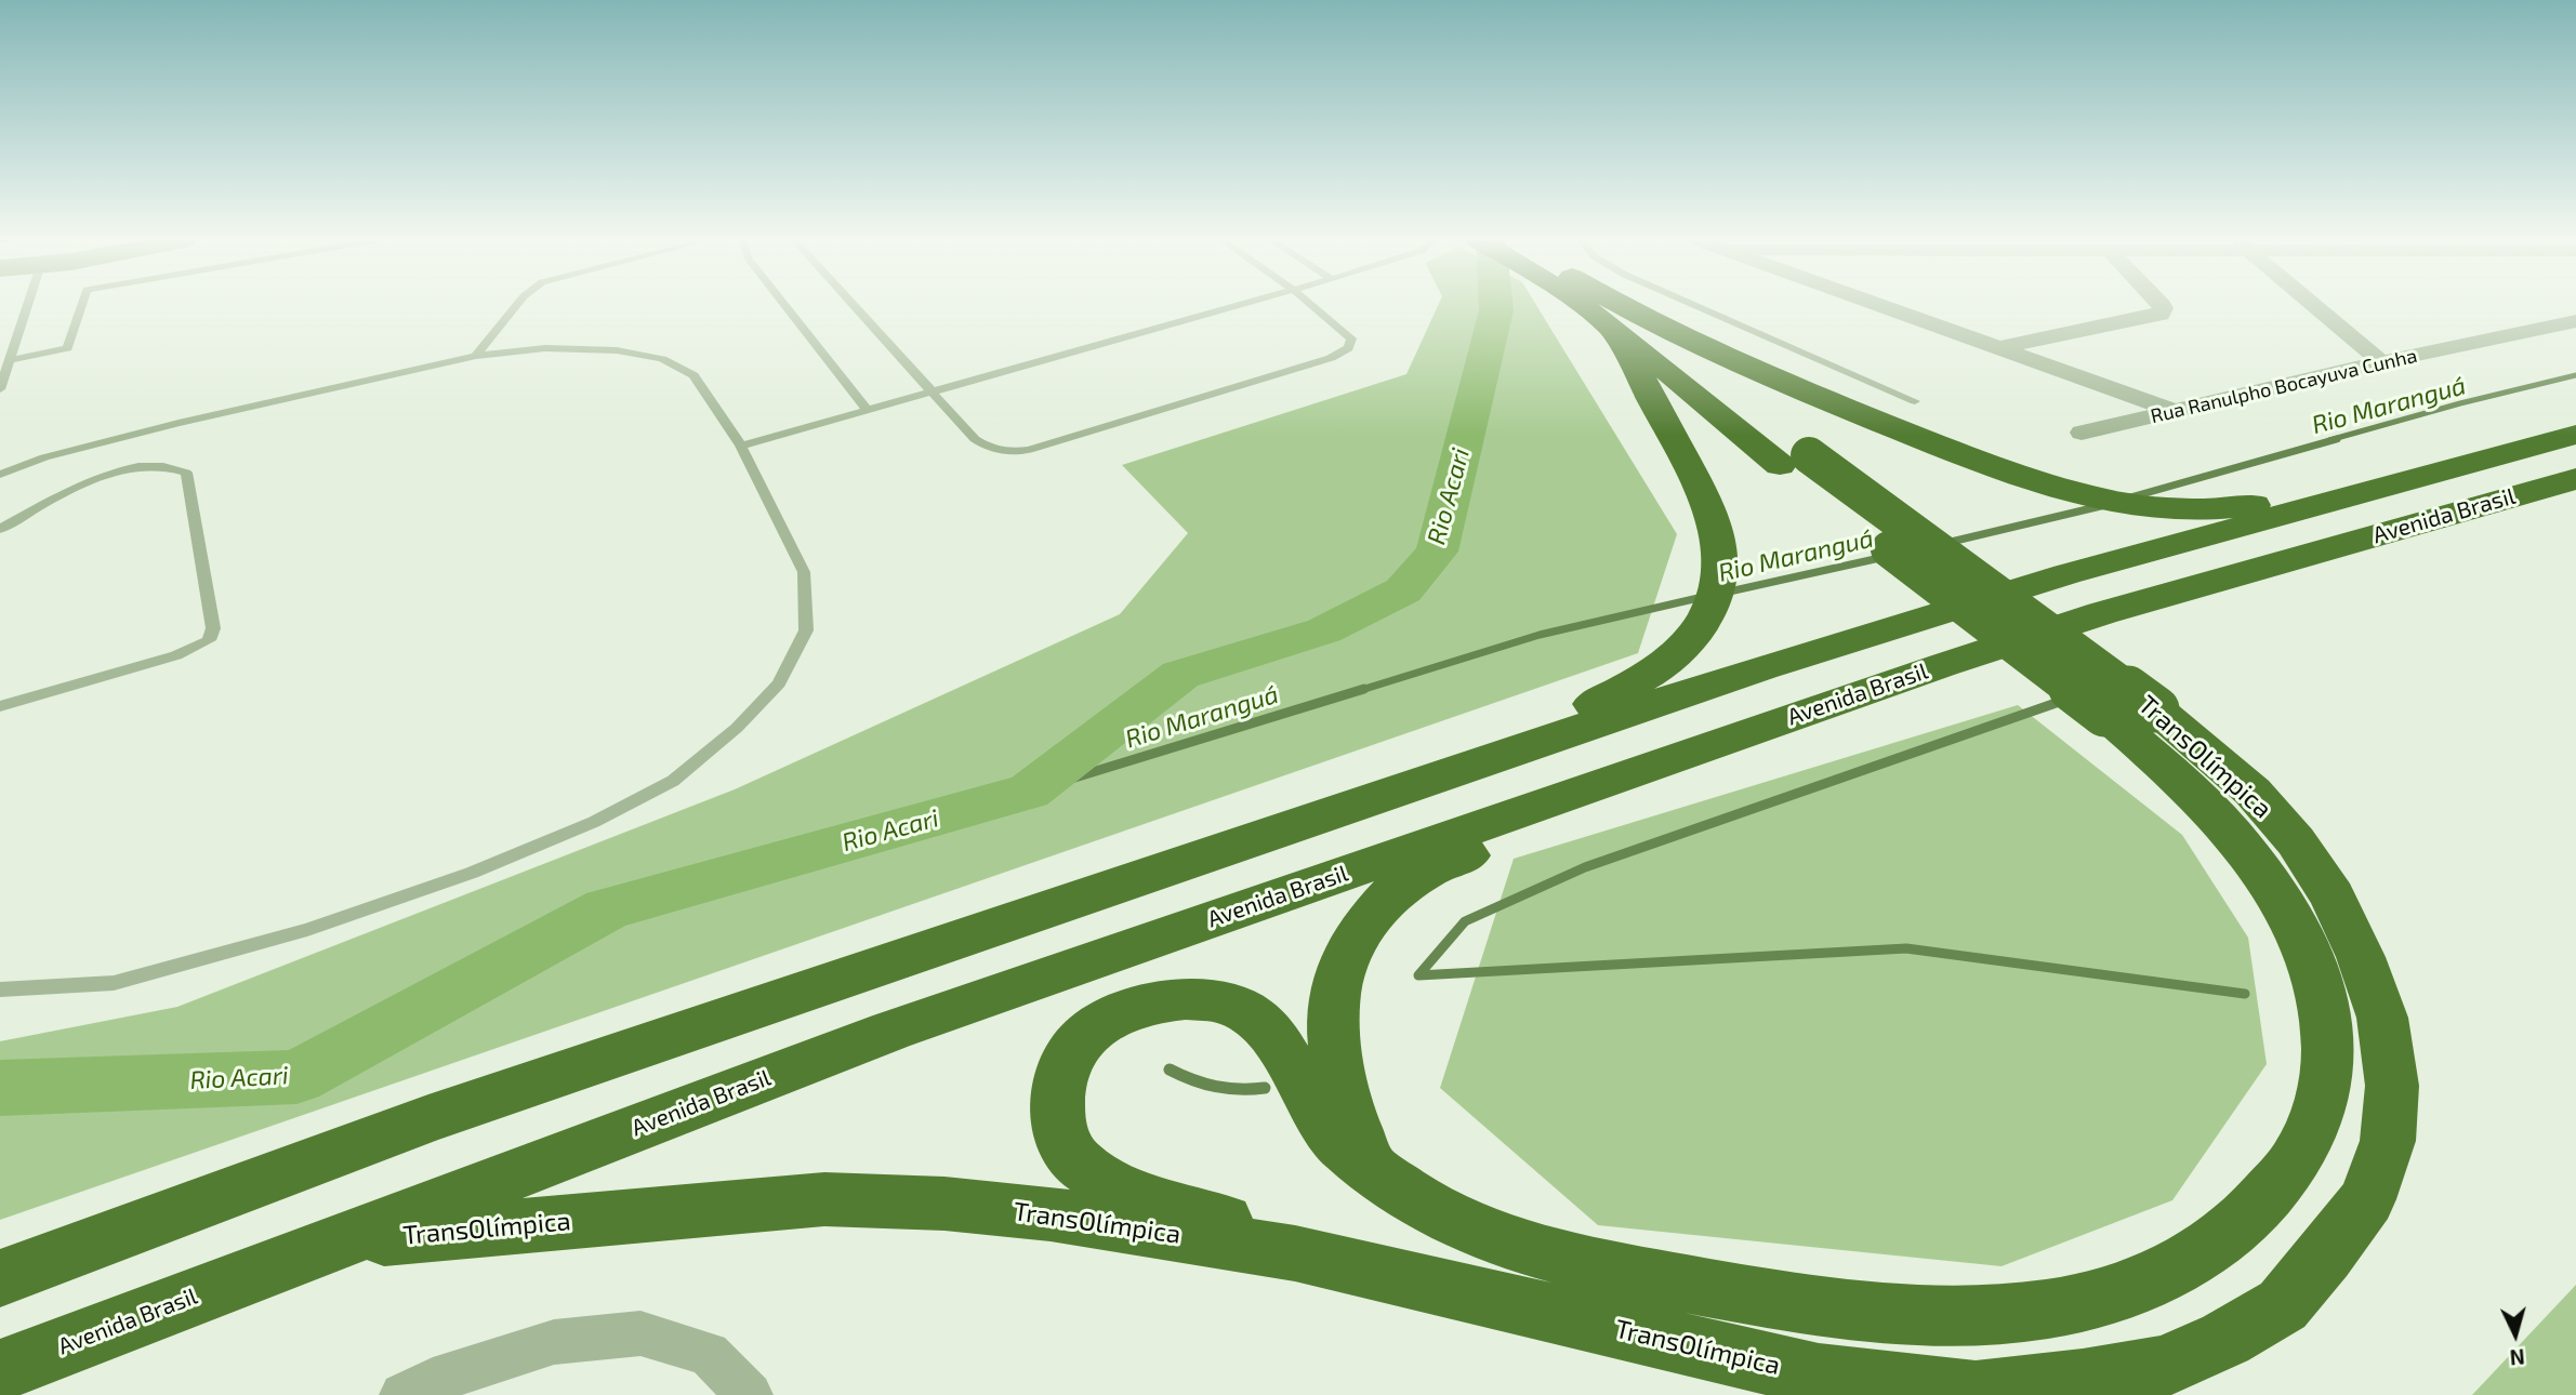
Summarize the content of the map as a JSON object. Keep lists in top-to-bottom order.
{
  "streets": {
    "highway": ["Avenida Brasil", "TransOlímpica"],
    "street": ["Rua Ranulpho Bocayuva Cunha"]
  },
  "crossings": [
    ["Avenida Brasil", "TransOlímpica"]
  ],
  "water": ["Rio Maranguá", "Rio Acari"],
  "north": "bottom"
}
